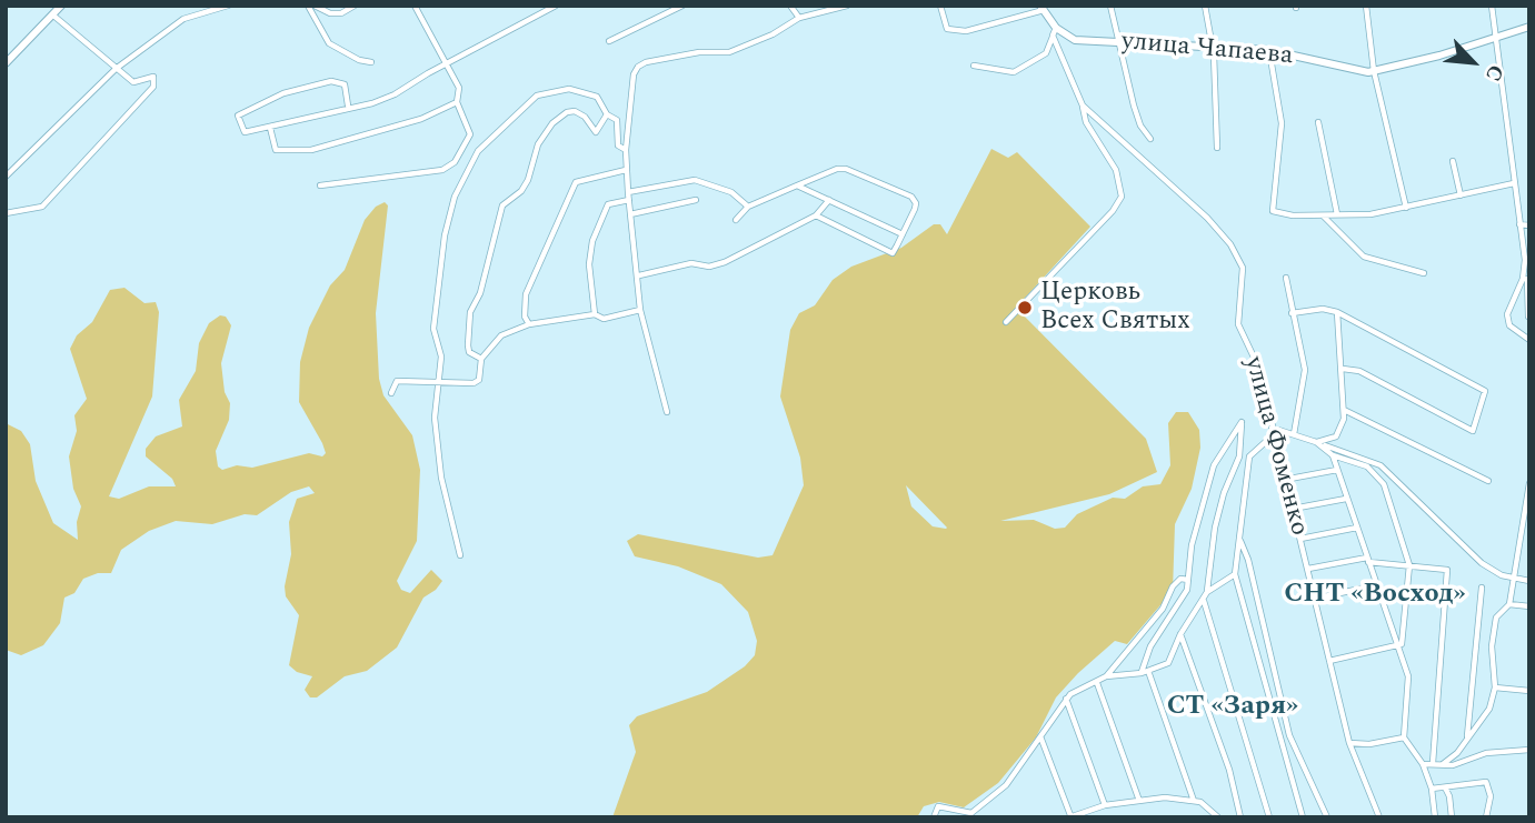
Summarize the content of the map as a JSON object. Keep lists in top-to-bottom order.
{
  "streets": {
    "main road": ["улица Чапаева", "улица Фоменко"]
  },
  "crossings": [
    ["улица Чапаева", "улица Фоменко"]
  ],
  "districts": ["СНТ «Восход»", "СТ «Заря»"],
  "places": ["Церковь Всех Святых"],
  "north": "bottom right"
}
